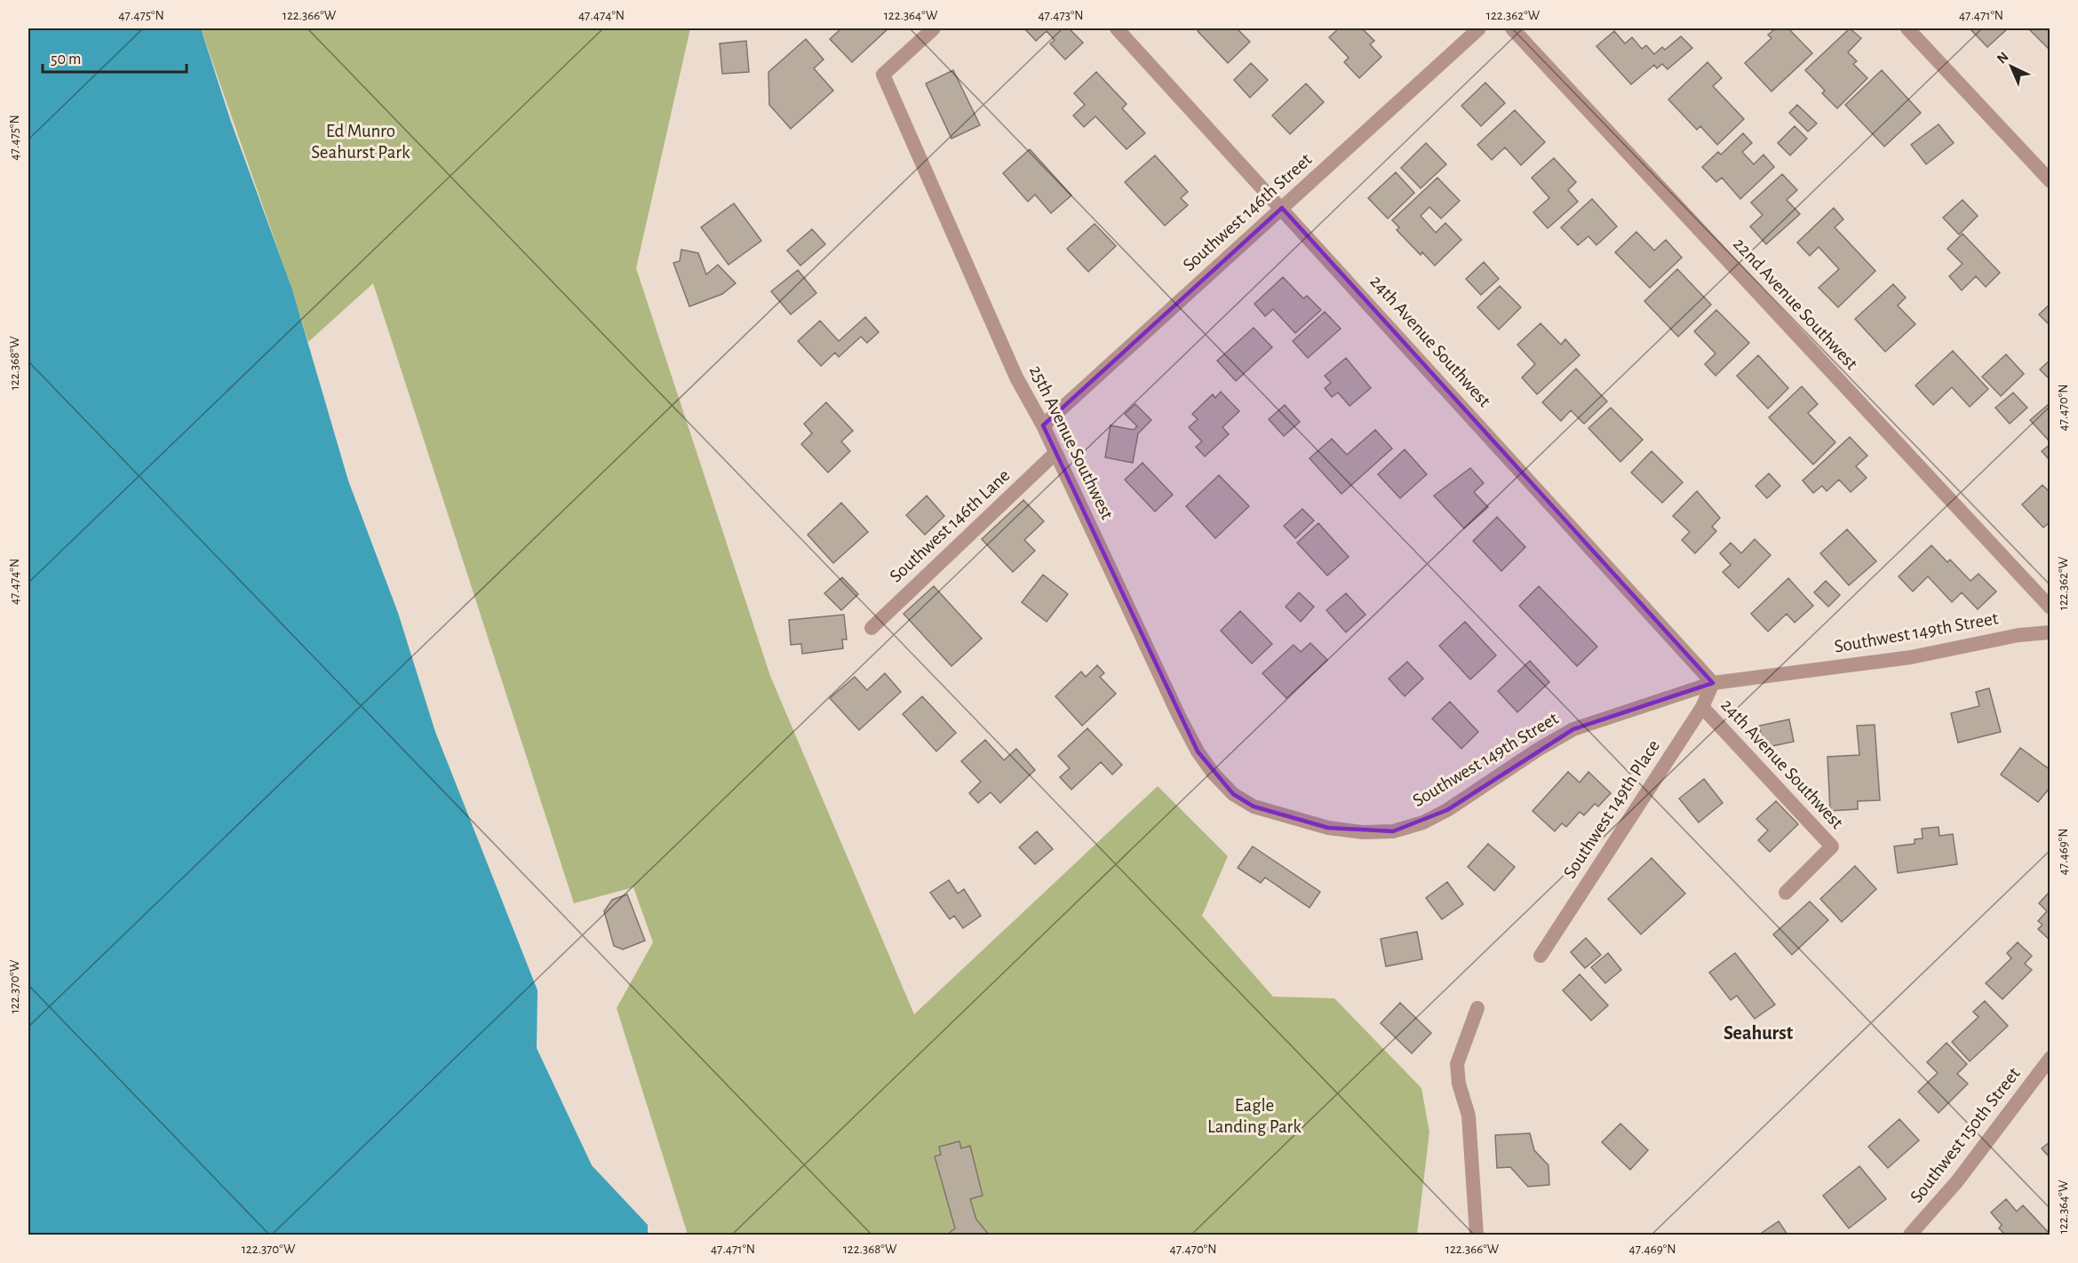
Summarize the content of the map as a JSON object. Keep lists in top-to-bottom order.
{
  "streets": {
    "street": [
      "Southwest 146th Street",
      "22nd Avenue Southwest",
      "24th Avenue Southwest",
      "25th Avenue Southwest",
      "Southwest 146th Lane",
      "Southwest 149th Street",
      "Southwest 149th Place",
      "Southwest 150th Street"
    ]
  },
  "crossings": [
    ["Southwest 146th Street", "24th Avenue Southwest"],
    ["Southwest 146th Street", "25th Avenue Southwest"],
    ["24th Avenue Southwest", "Southwest 149th Street"],
    ["24th Avenue Southwest", "Southwest 149th Place"],
    ["25th Avenue Southwest", "Southwest 146th Lane"],
    ["25th Avenue Southwest", "Southwest 149th Street"],
    ["Southwest 149th Street", "Southwest 149th Place"]
  ],
  "districts": ["Seahurst"],
  "parks": ["Ed Munro Seahurst Park", "Eagle Landing Park"],
  "scale_bar": "50 m",
  "north": "top left",
  "coordinates": [
    "47.475°N",
    "122.366°W",
    "47.474°N",
    "122.364°W",
    "47.473°N",
    "122.362°W",
    "47.471°N",
    "122.368°W",
    "47.470°N",
    "47.469°N",
    "122.370°W"
  ]
}
